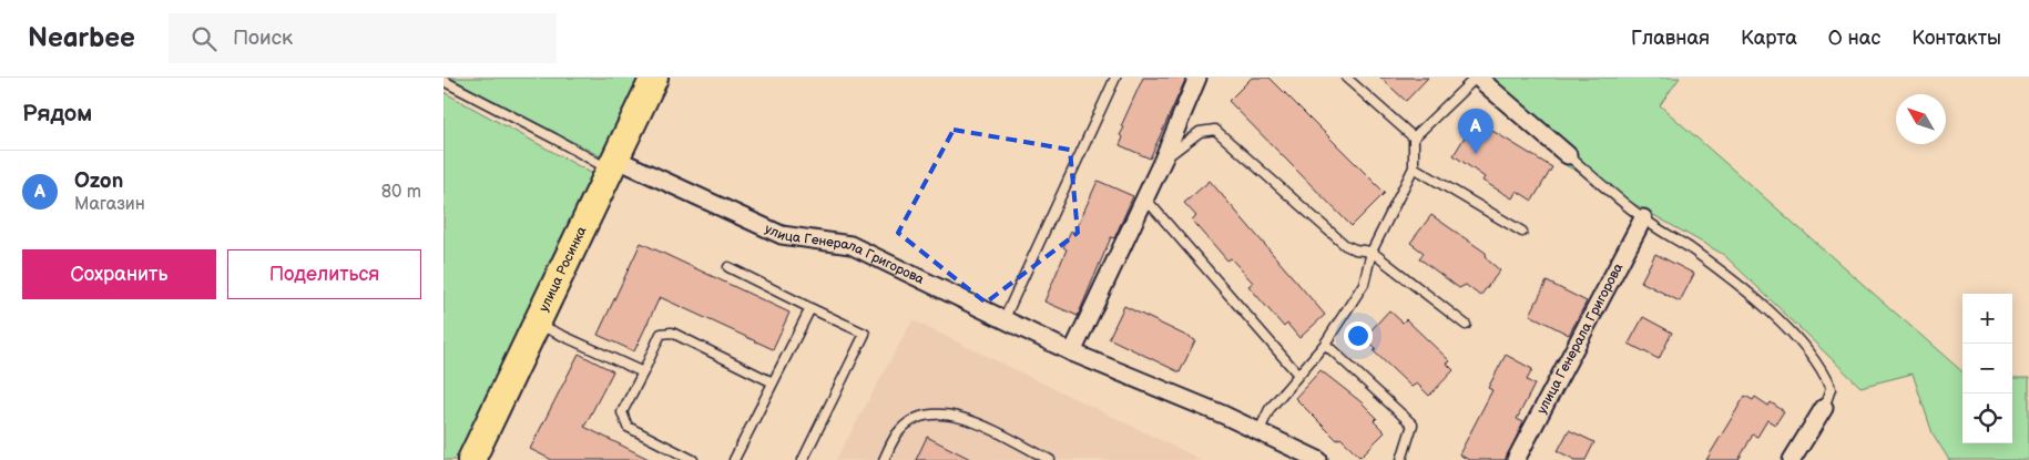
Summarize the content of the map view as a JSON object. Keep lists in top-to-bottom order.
{
  "streets": {
    "main road": ["улица Росинка"],
    "street": ["улица Генерала Григорова"]
  },
  "crossings": [
    ["улица Генерала Григорова", "улица Росинка"]
  ],
  "north": "top left",
  "page": {
    "header": "Nearbee",
    "search": "Поиск",
    "nav": [
      "Главная",
      "Карта",
      "О нас",
      "Контакты"
    ],
    "heading": "Рядом",
    "pins": "A",
    "list": [
      {
        "mark": "A",
        "name": "Ozon",
        "note": "Магазин",
        "value": "80 m"
      }
    ],
    "buttons": ["Сохранить", "Поделиться"],
    "map_buttons": ["+", "−"]
  }
}
